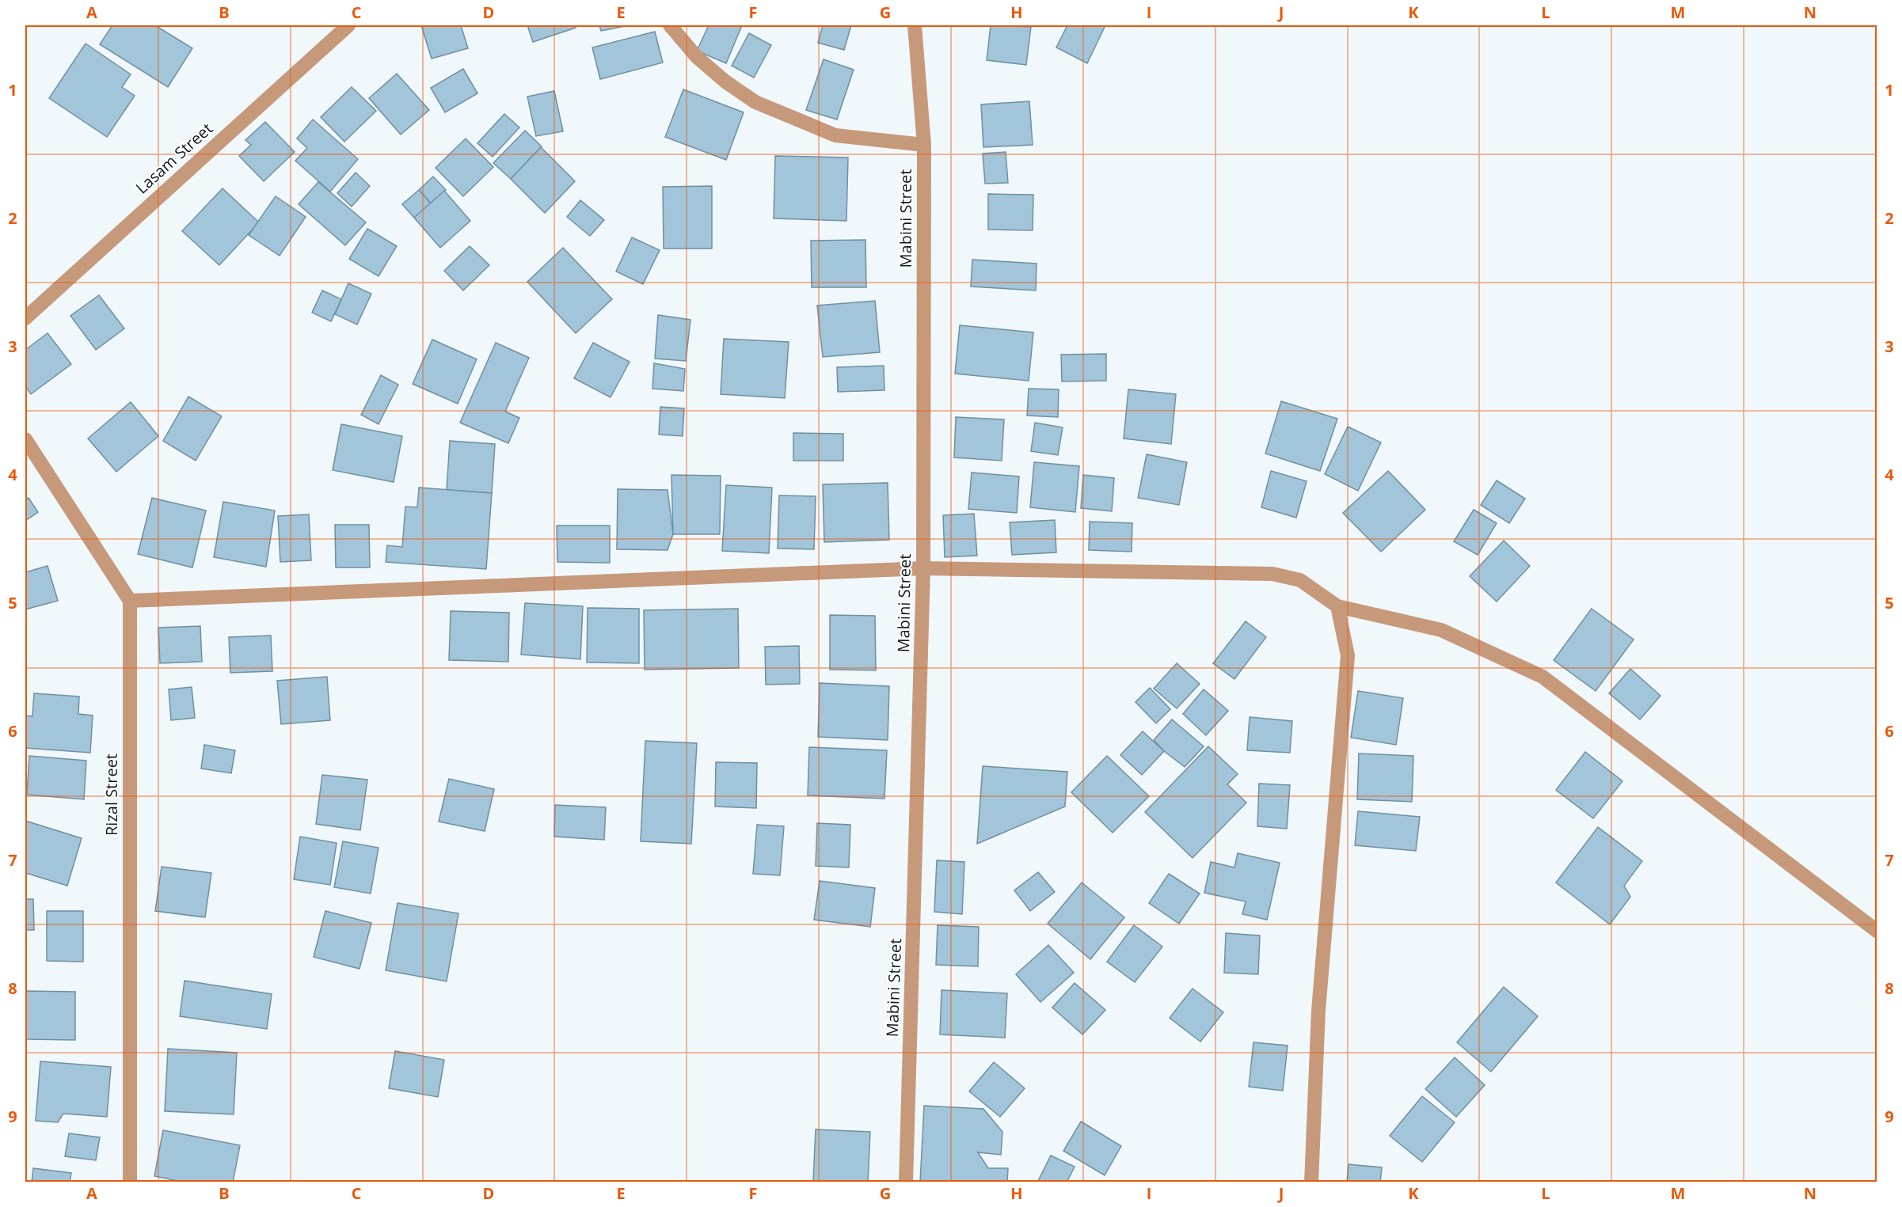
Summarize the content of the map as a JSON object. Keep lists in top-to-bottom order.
{
  "streets": {
    "street": ["Lasam Street", "Mabini Street", "Rizal Street"]
  },
  "grid": {
    "columns": [
      "A",
      "B",
      "C",
      "D",
      "E",
      "F",
      "G",
      "H",
      "I",
      "J",
      "K",
      "L",
      "M",
      "N"
    ],
    "rows": [
      "1",
      "2",
      "3",
      "4",
      "5",
      "6",
      "7",
      "8",
      "9"
    ]
  }
}
